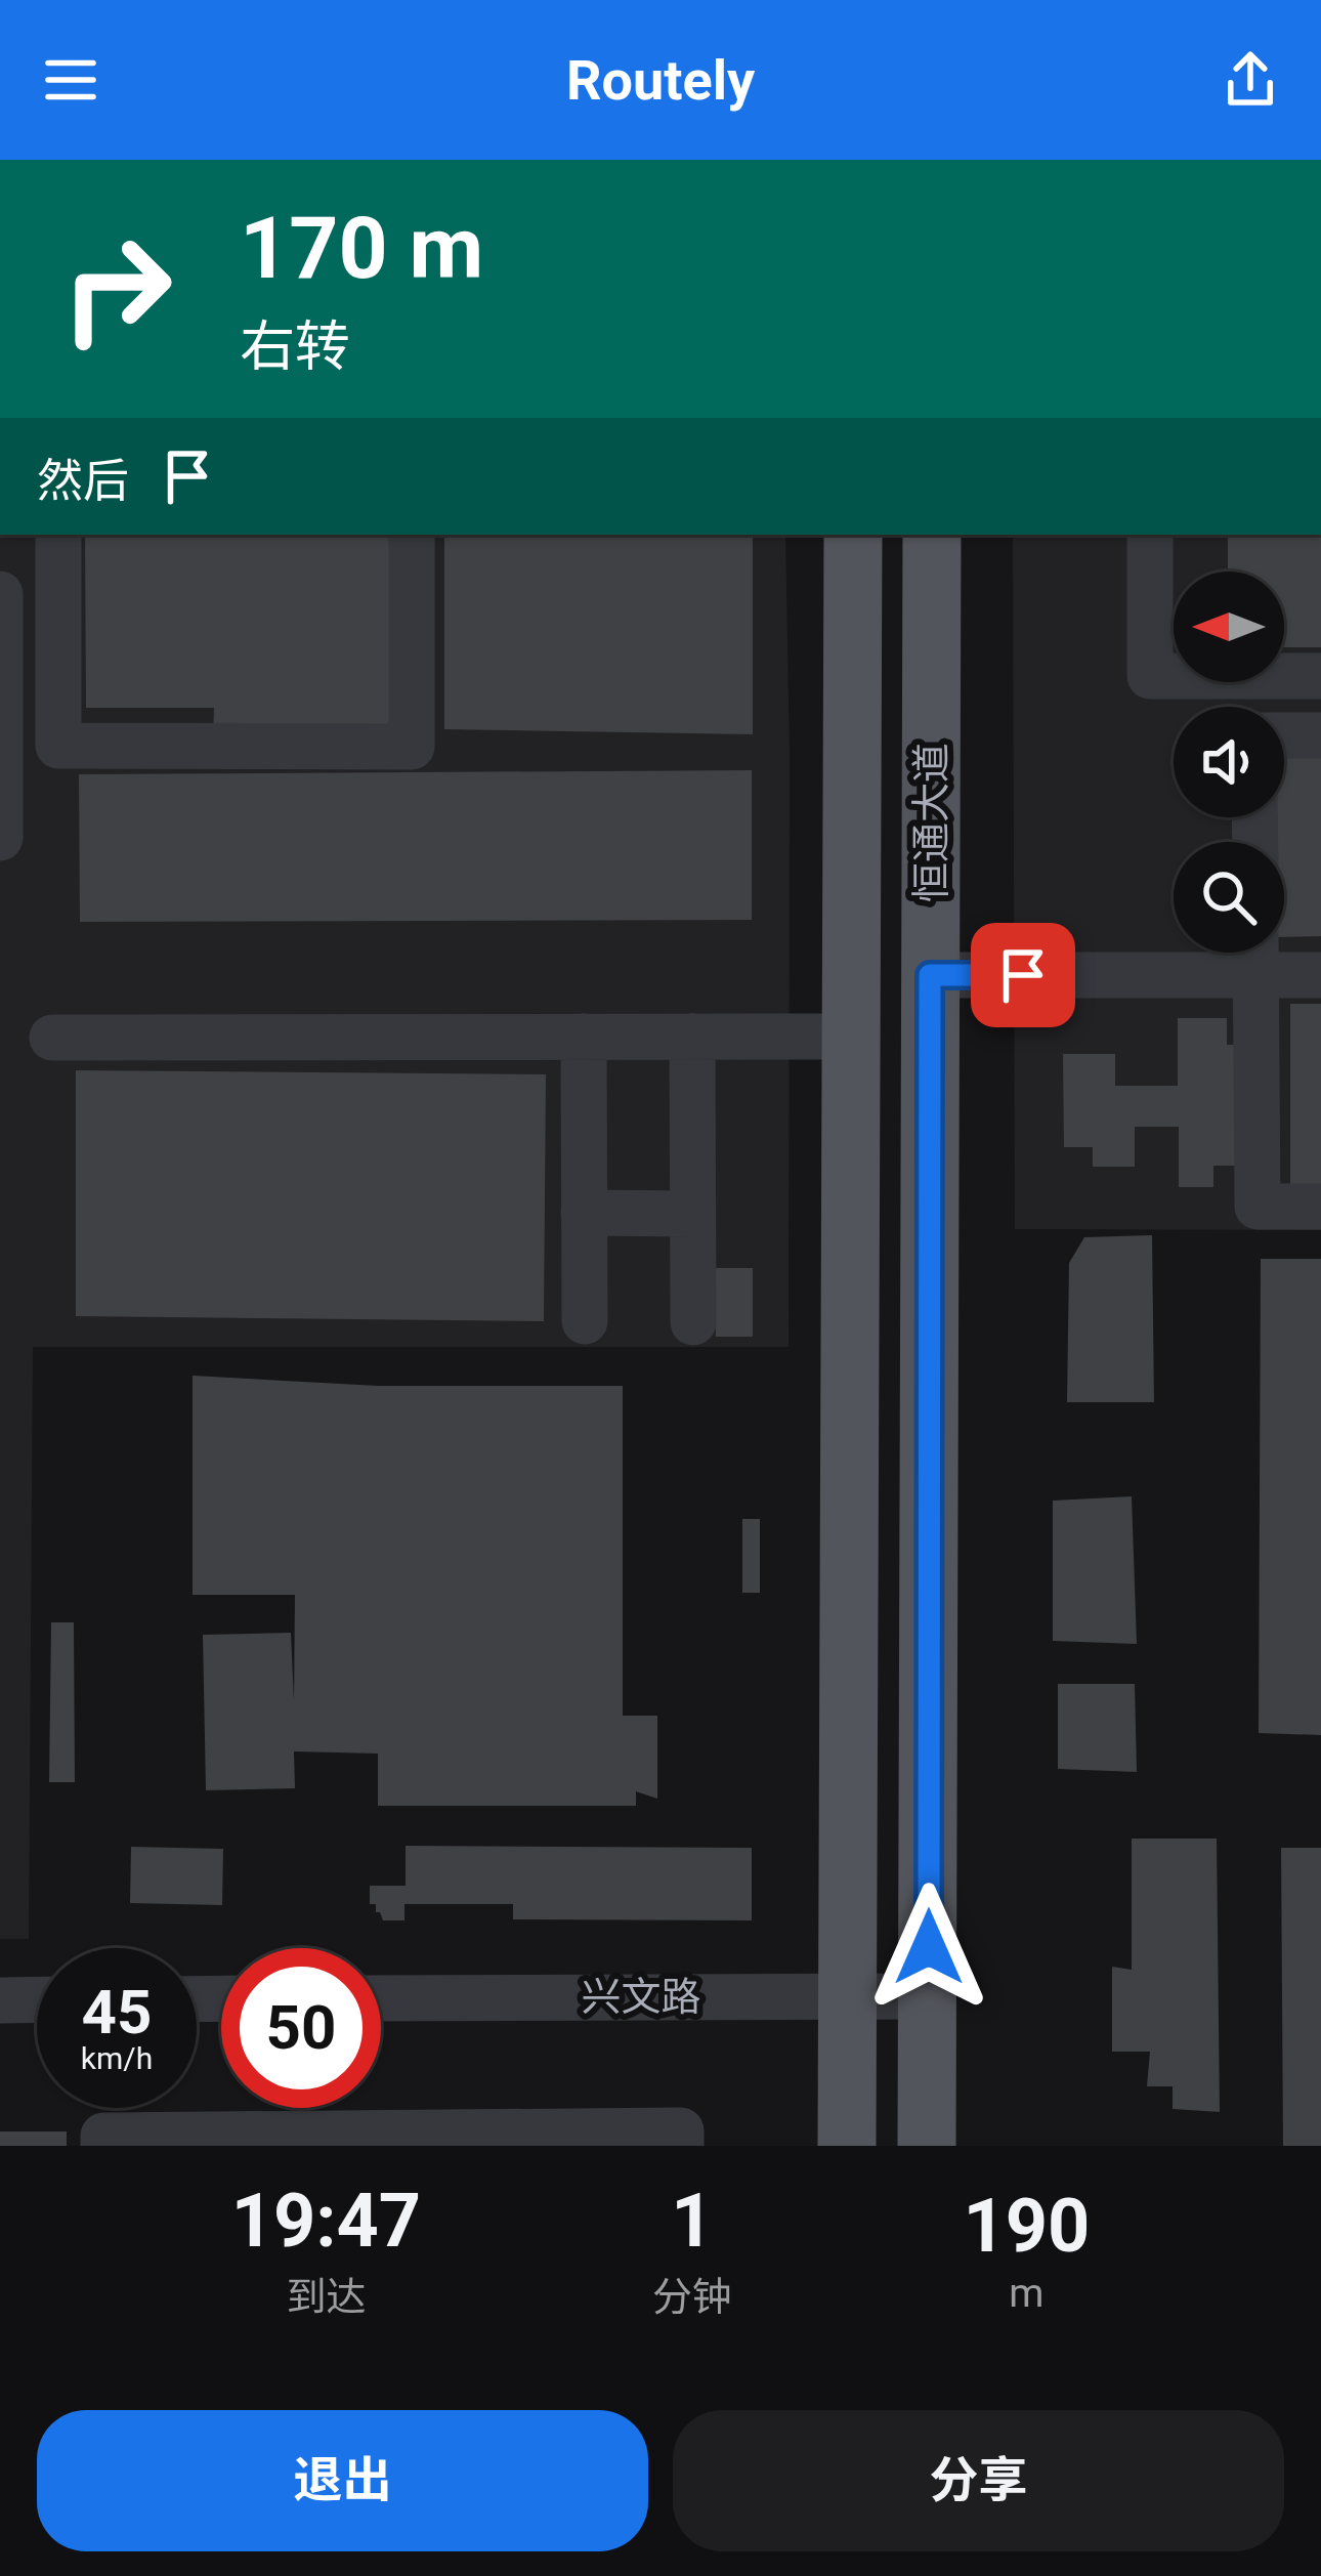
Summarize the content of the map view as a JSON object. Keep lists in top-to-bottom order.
{
  "streets": {
    "main road": ["恒通大道"],
    "street": ["兴文路"]
  },
  "crossings": [
    ["恒通大道", "兴文路"]
  ],
  "north": "left",
  "page": {
    "header": "Routely",
    "turn": ["170 m", "右转"],
    "then": "然后",
    "speed": "45 km/h",
    "limit": "50",
    "eta": [
      "19:47",
      "到达",
      "1",
      "分钟",
      "190",
      "m"
    ],
    "buttons": ["退出", "分享"]
  }
}
